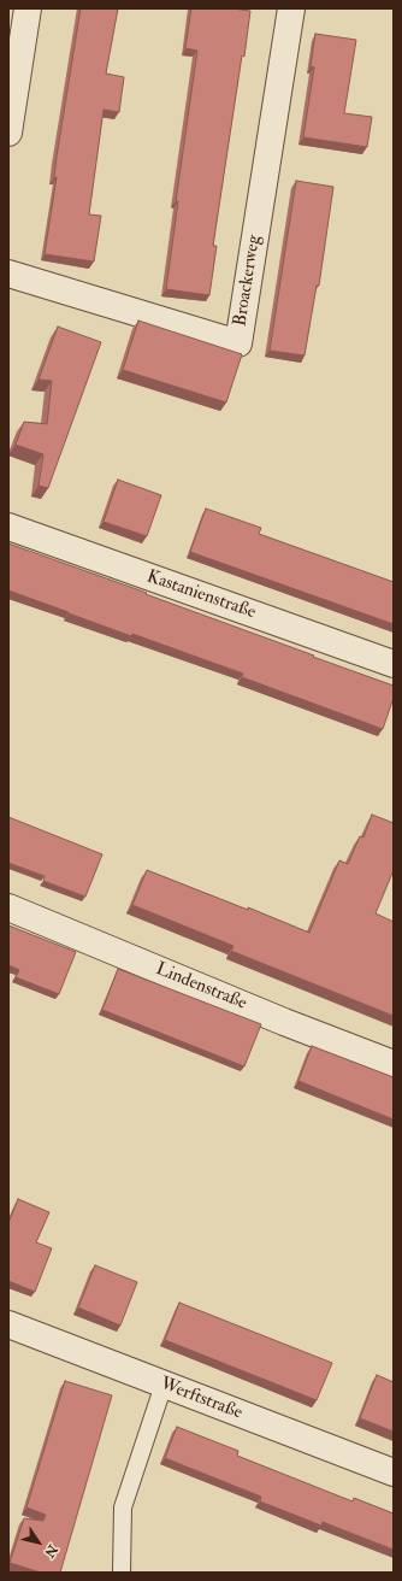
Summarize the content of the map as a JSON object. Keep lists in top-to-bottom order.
{
  "streets": {
    "street": [
      "Broackerweg",
      "Kastanienstraße",
      "Lindenstraße",
      "Werftstraße"
    ]
  },
  "north": "bottom right"
}
